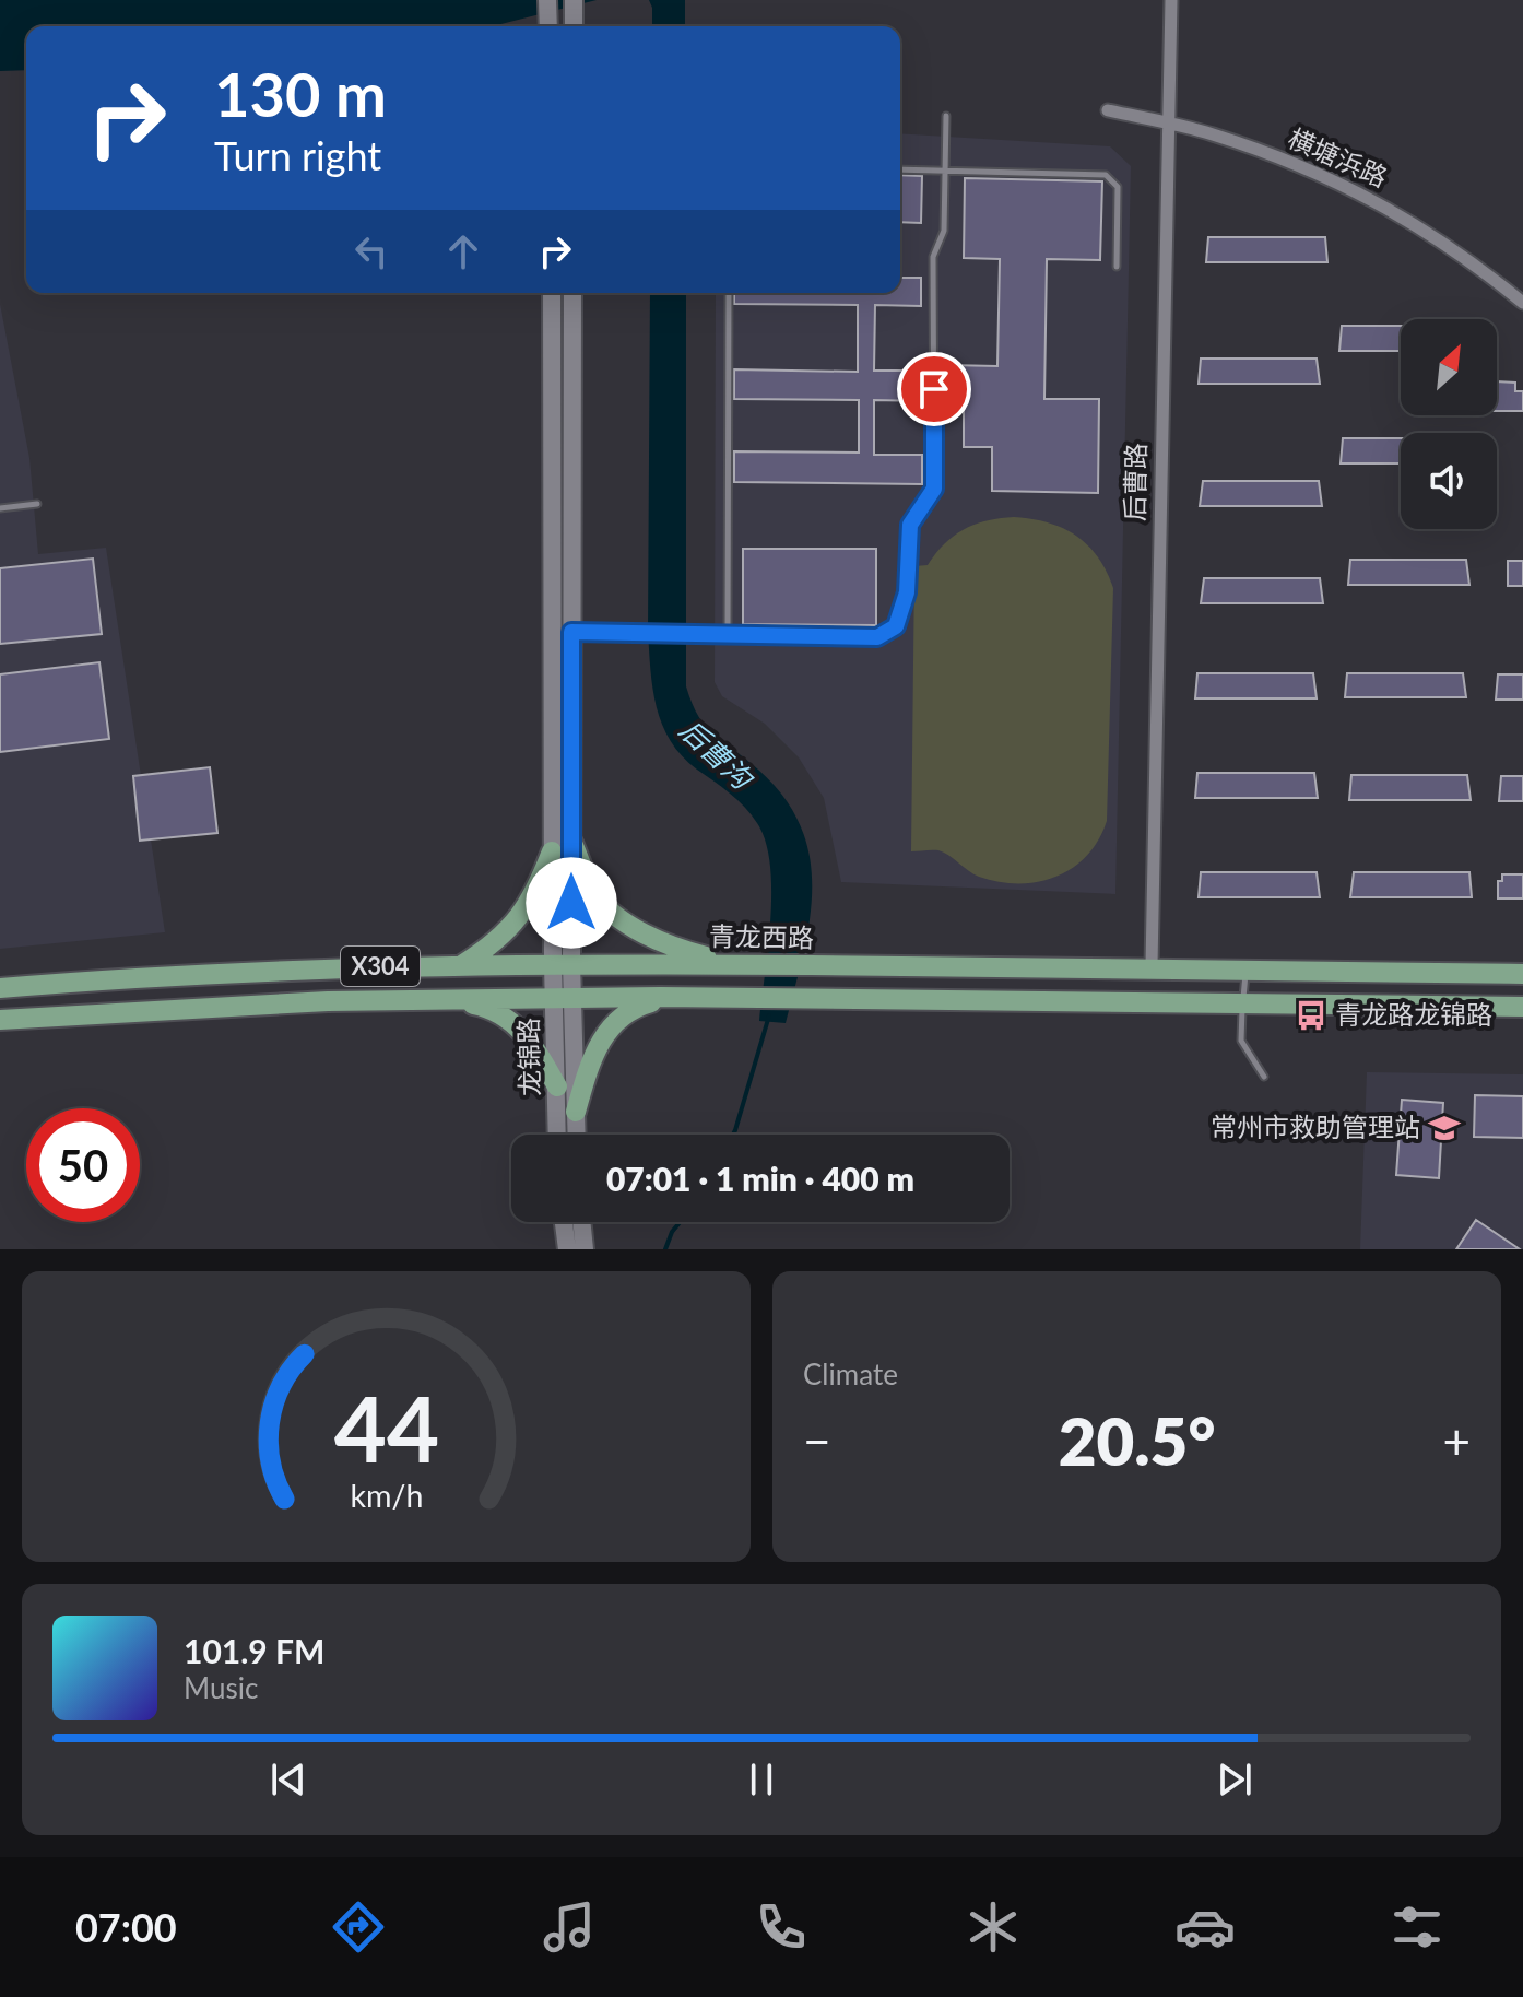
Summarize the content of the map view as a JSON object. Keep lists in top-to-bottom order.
{
  "streets": {
    "main road": ["青龙西路", "X304", "龙锦路"],
    "street": ["横塘浜路", "后曹路"]
  },
  "crossings": [
    ["横塘浜路", "后曹路"],
    ["后曹路", "青龙西路"],
    ["青龙西路", "龙锦路"]
  ],
  "water": ["后曹沟"],
  "places": {
    "bus stop": ["青龙路龙锦路"],
    "school or university": ["常州市救助管理站"]
  },
  "north": "top right",
  "page": {
    "turn": ["130 m", "Turn right"],
    "limit": "50",
    "trip": "07:01 · 1 min · 400 m",
    "tile": "Climate",
    "heat": ["−", "20.5°", "+"],
    "song": ["101.9 FM", "Music"],
    "tabs": "07:00",
    "gauge": ["44", "km/h"]
  }
}
